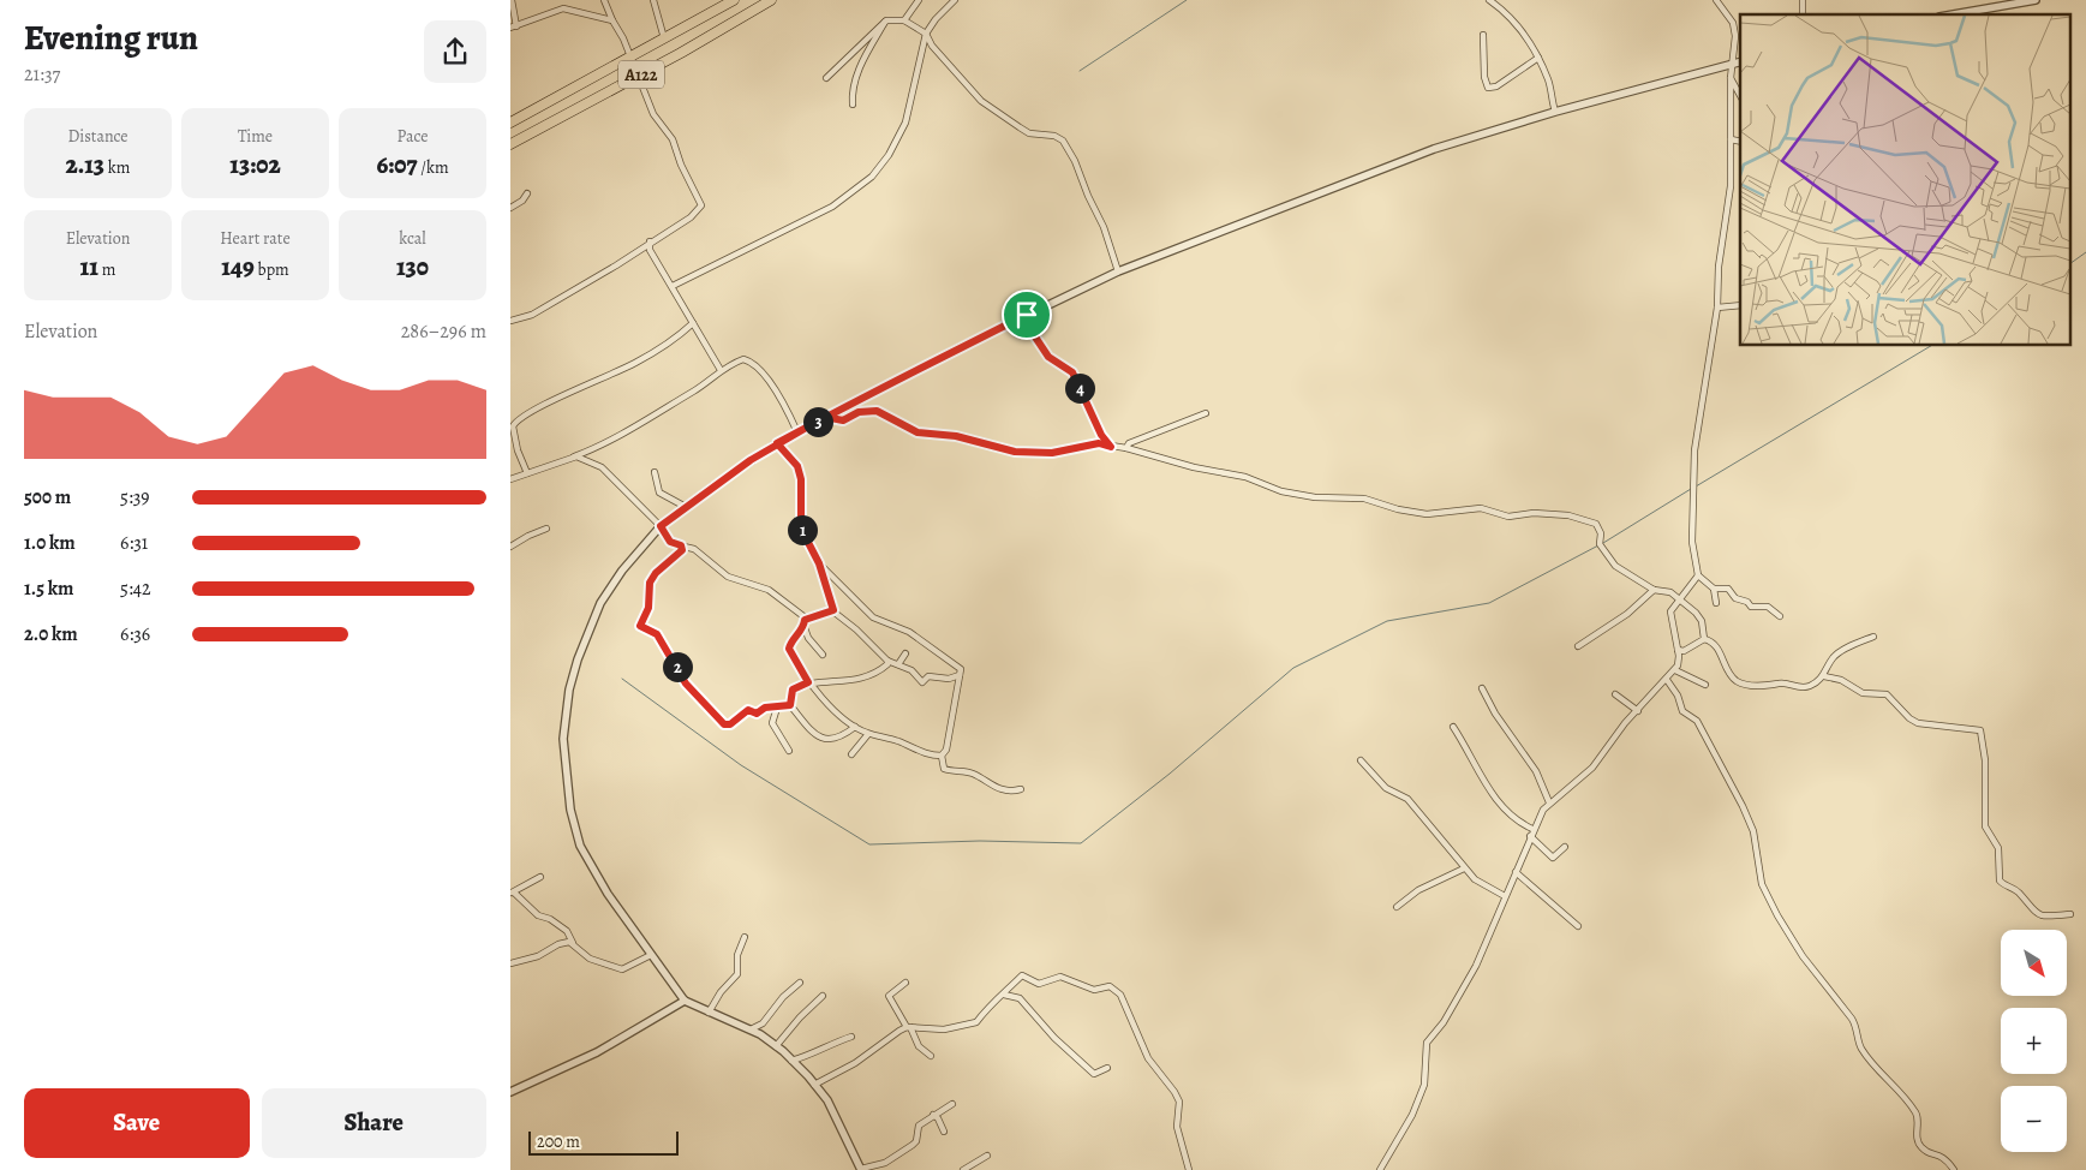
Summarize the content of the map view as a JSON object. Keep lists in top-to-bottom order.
{
  "streets": {
    "highway": ["A122"]
  },
  "scale_bar": "200 m",
  "north": "bottom right",
  "page": {
    "heading": ["Evening run", "21:37"],
    "stats": [
      ["Distance", "2.13 km"],
      ["Time", "13:02"],
      ["Pace", "6:07 /km"],
      ["Elevation", "11 m"],
      ["Heart rate", "149 bpm"],
      ["kcal", "130"]
    ],
    "chart": ["Elevation", "286–296 m"],
    "pins": [
      "4",
      "3",
      "1",
      "2"
    ],
    "list": [
      {
        "name": "500 m",
        "note": "5:39"
      },
      {
        "name": "1.0 km",
        "note": "6:31"
      },
      {
        "name": "1.5 km",
        "note": "5:42"
      },
      {
        "name": "2.0 km",
        "note": "6:36"
      }
    ],
    "map_buttons": ["+", "−"],
    "buttons": ["Save", "Share"],
    "scale": "200 m"
  }
}
